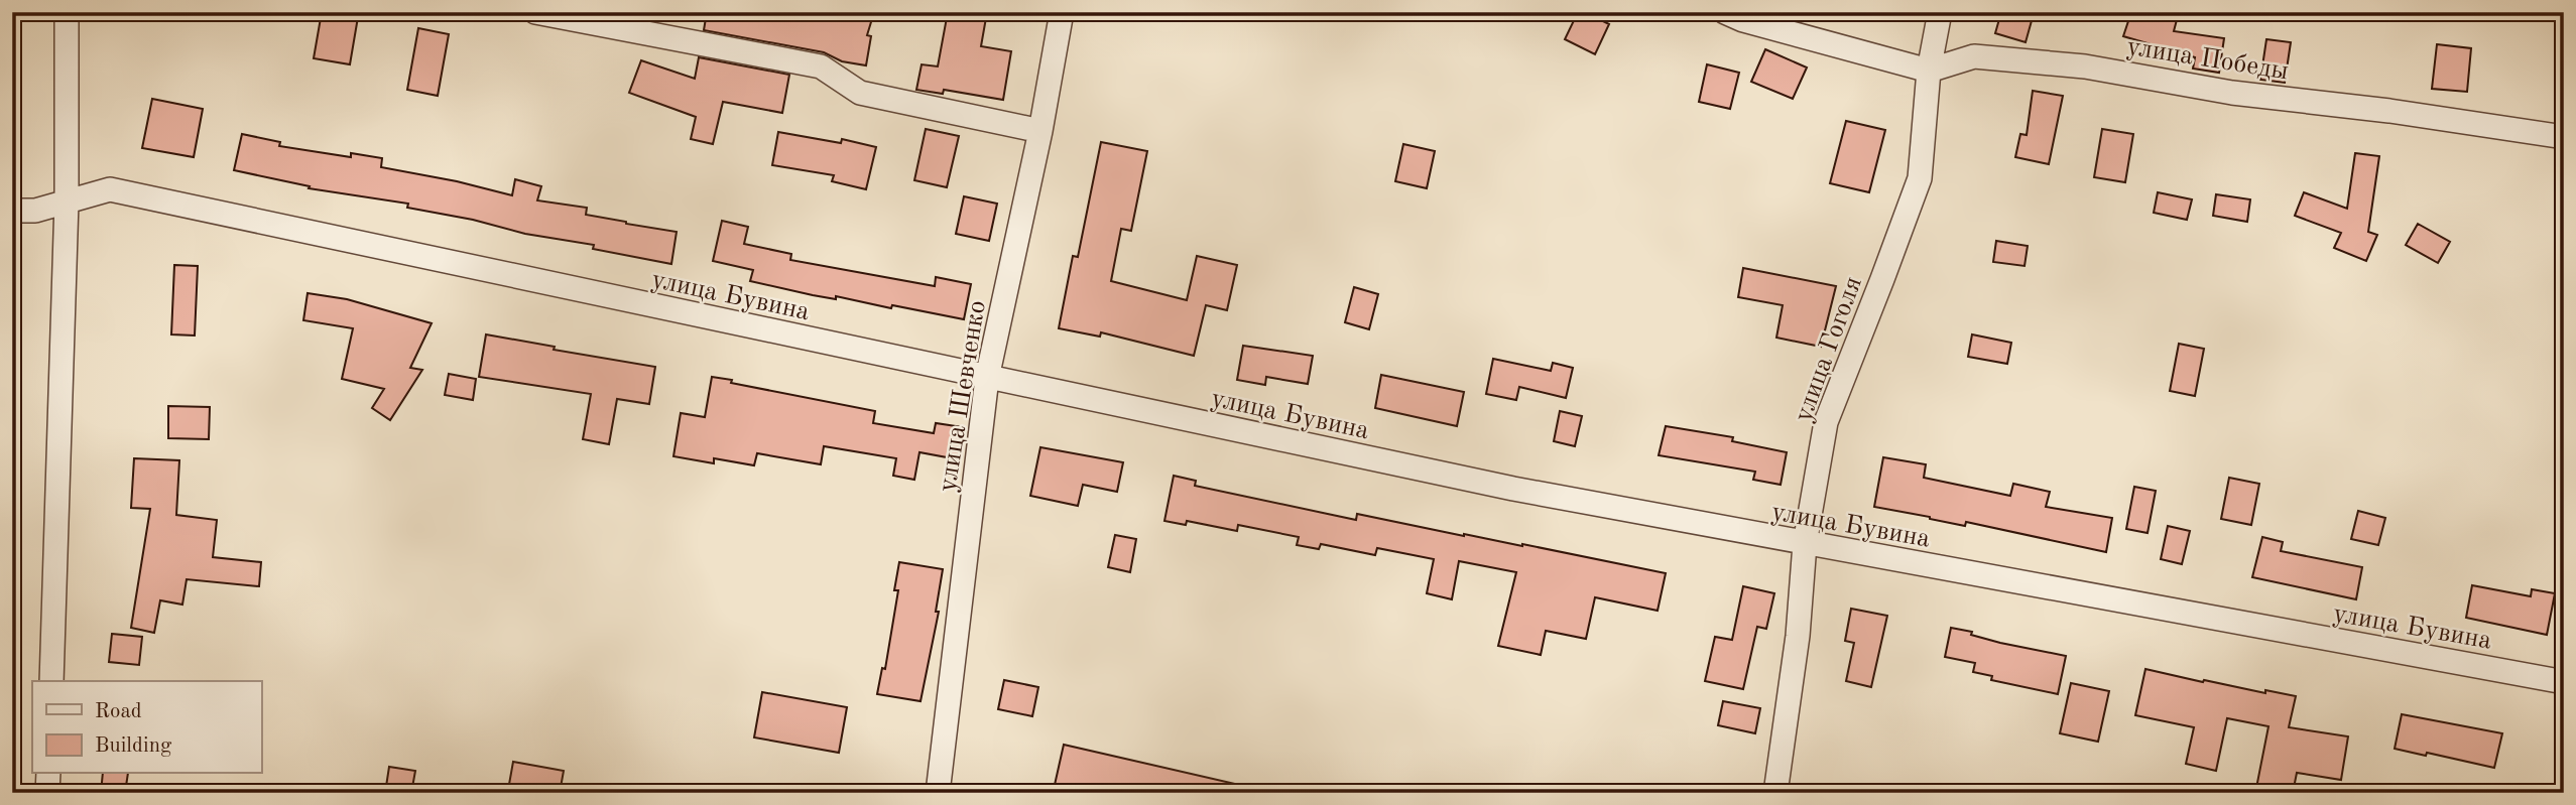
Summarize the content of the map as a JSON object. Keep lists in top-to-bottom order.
{
  "streets": {
    "street": [
      "улица Победы",
      "улица Бувина",
      "улица Гоголя",
      "улица Шевченко"
    ]
  },
  "crossings": [
    ["улица Победы", "улица Гоголя"],
    ["улица Бувина", "улица Гоголя"],
    ["улица Бувина", "улица Шевченко"]
  ],
  "legend": ["Road", "Building"]
}
